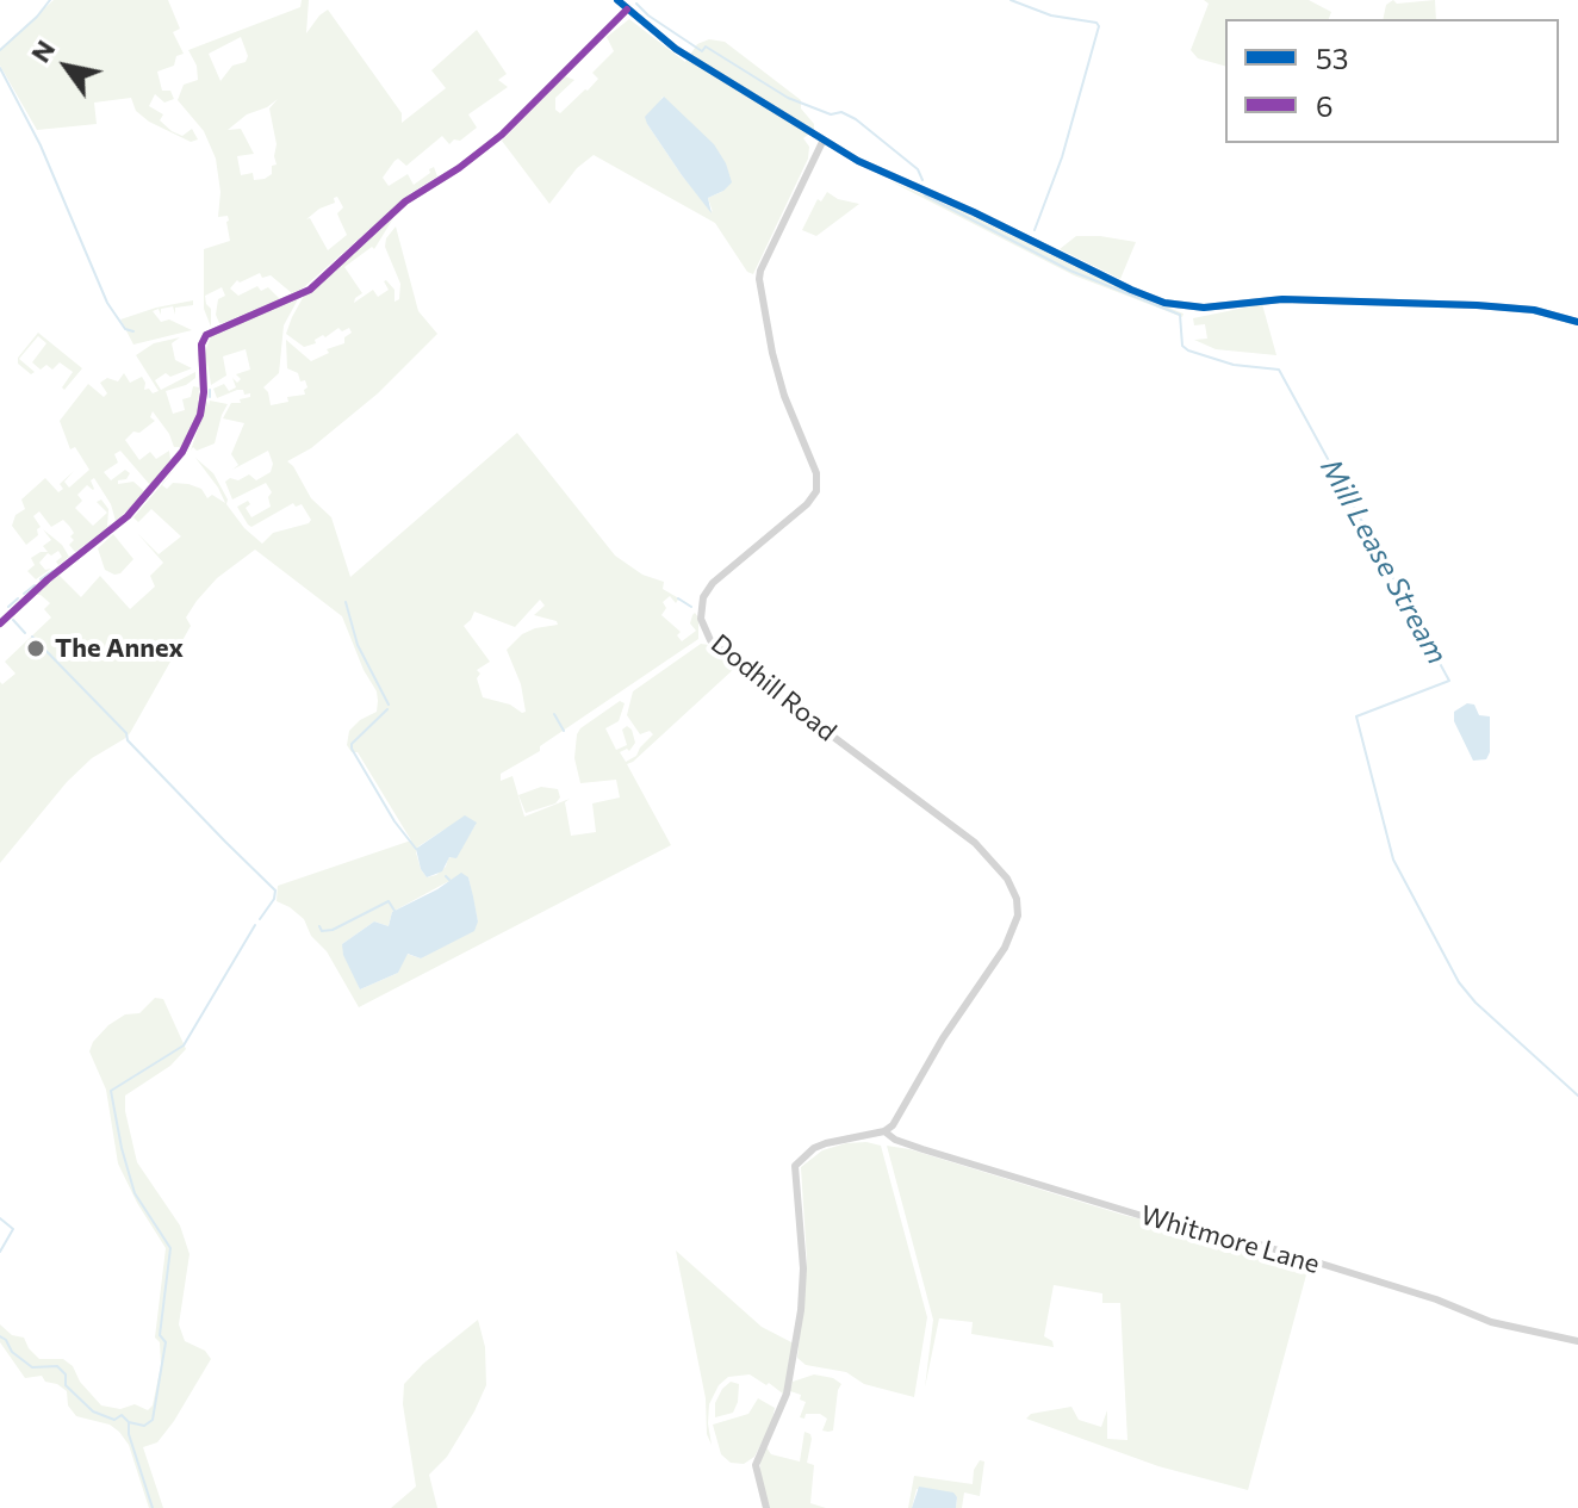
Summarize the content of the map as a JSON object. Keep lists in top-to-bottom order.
{
  "streets": {
    "street": ["Dodhill Road", "Whitmore Lane"]
  },
  "crossings": [
    ["Dodhill Road", "Whitmore Lane"]
  ],
  "water": ["Mill Lease Stream"],
  "places": ["The Annex"],
  "lines": ["transit line 53", "transit line 6"],
  "legend": ["53", "6"],
  "north": "top left"
}
